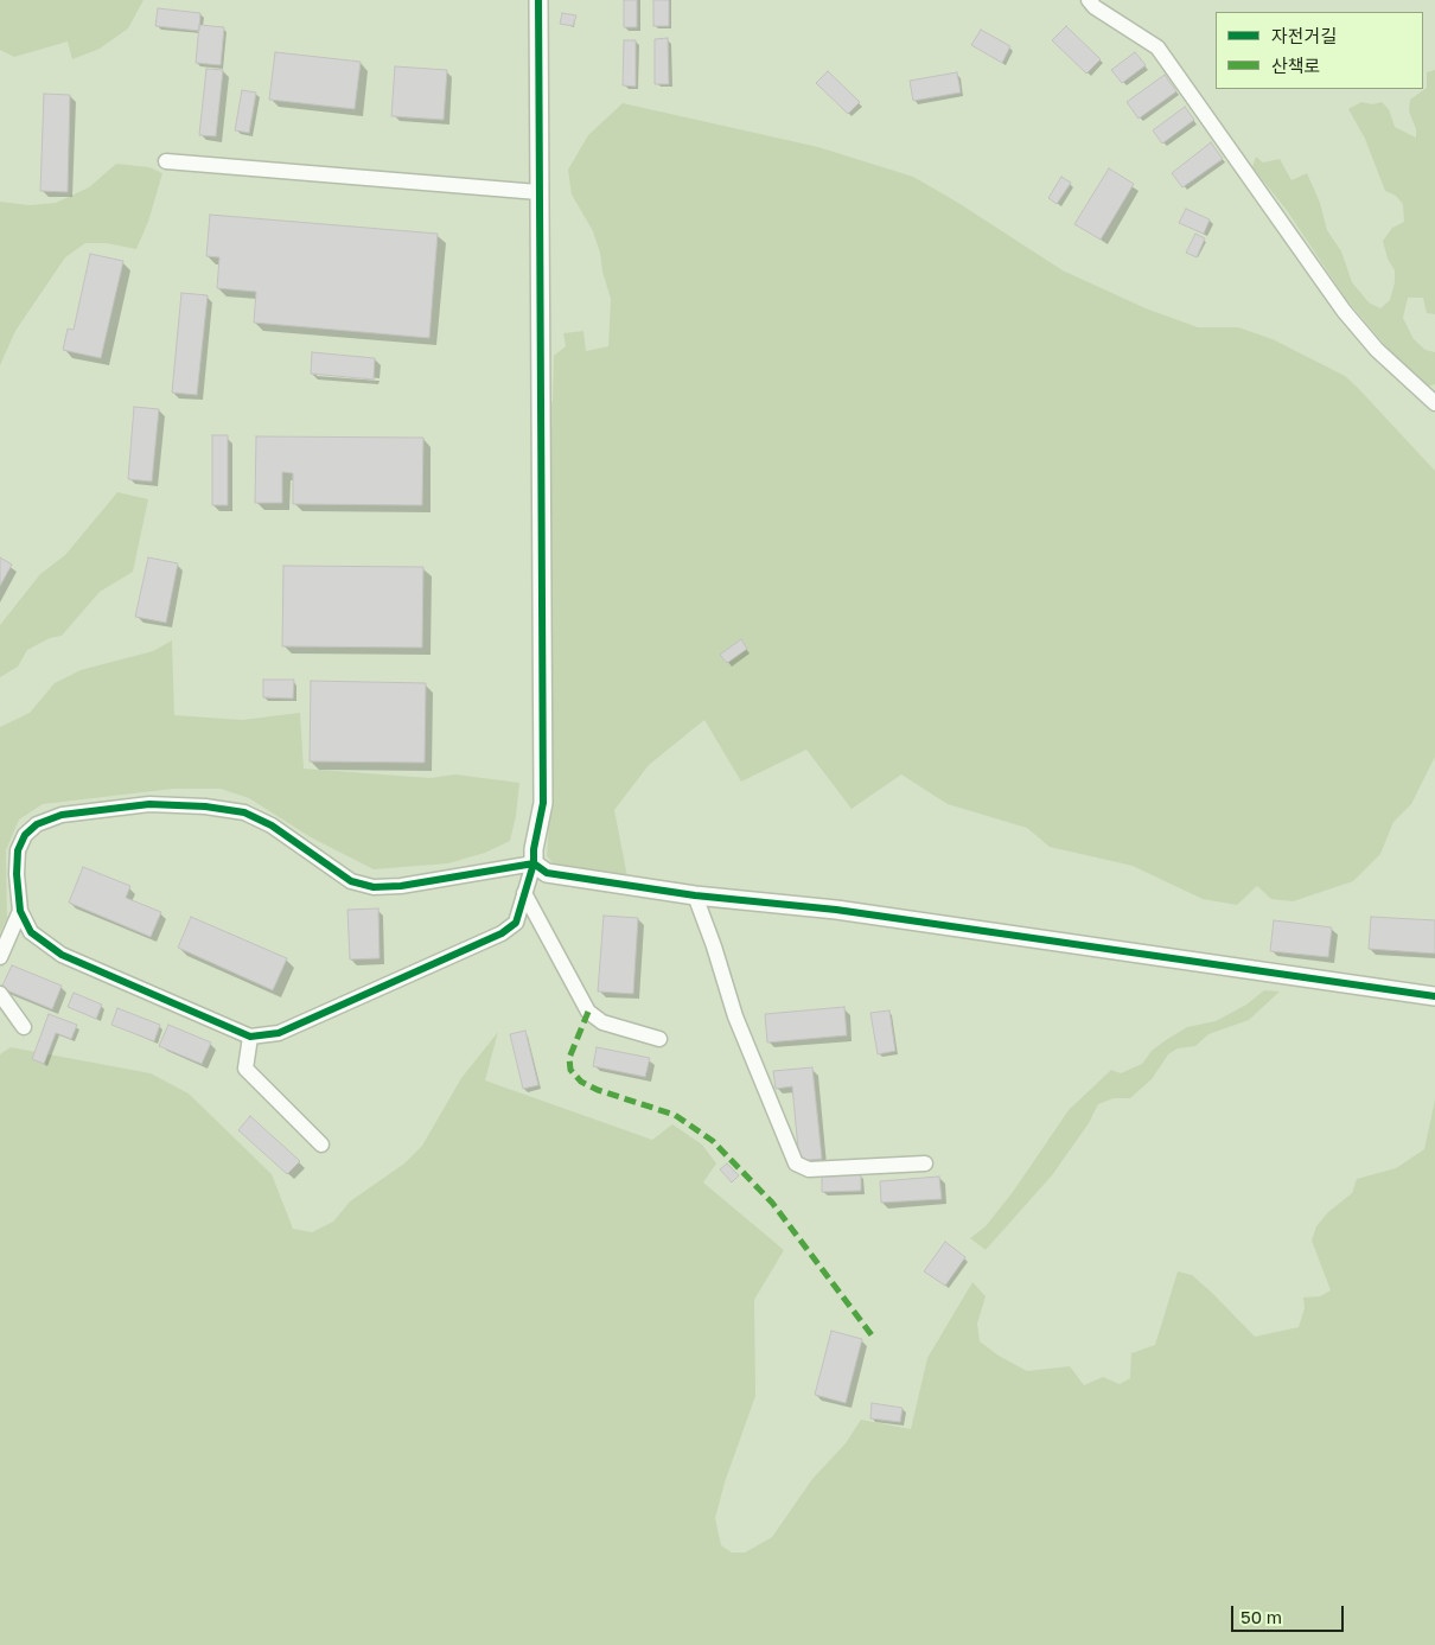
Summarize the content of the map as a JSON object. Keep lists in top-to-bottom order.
{
  "legend": ["자전거길", "산책로"],
  "scale_bar": "50 m"
}
